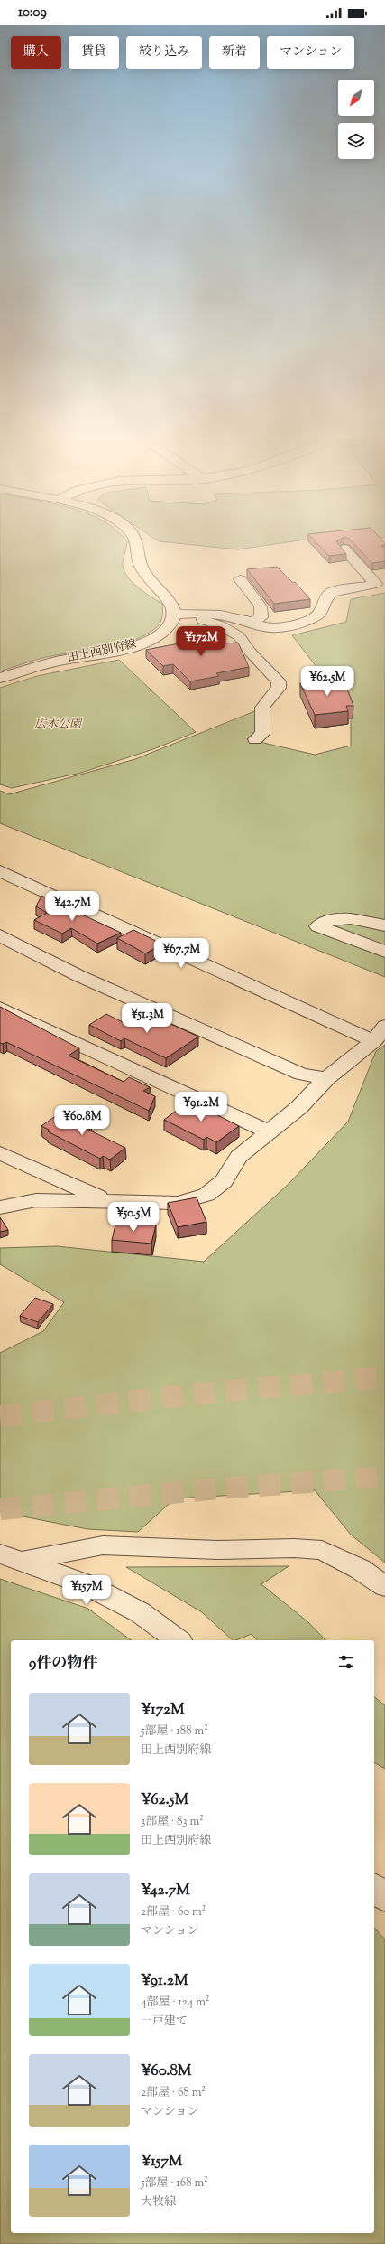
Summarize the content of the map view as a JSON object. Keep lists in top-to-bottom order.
{
  "streets": {
    "street": ["田上西別府線"]
  },
  "parks": ["広木公園"],
  "north": "bottom left",
  "page": {
    "status": "10:09",
    "chip": [
      "購入",
      "賃貸",
      "絞り込み",
      "新着",
      "マンション"
    ],
    "price": [
      "¥172M",
      "¥62.5M",
      "¥42.7M",
      "¥67.7M",
      "¥51.3M",
      "¥91.2M",
      "¥60.8M",
      "¥50.5M",
      "¥157M"
    ],
    "heading": "9件の物件",
    "list": [
      {
        "name": "¥172M",
        "note": "5部屋 · 188 m² · 田上西別府線"
      },
      {
        "name": "¥62.5M",
        "note": "3部屋 · 83 m² · 田上西別府線"
      },
      {
        "name": "¥42.7M",
        "note": "2部屋 · 60 m² · マンション"
      },
      {
        "name": "¥91.2M",
        "note": "4部屋 · 124 m² · 一戸建て"
      },
      {
        "name": "¥60.8M",
        "note": "2部屋 · 68 m² · マンション"
      },
      {
        "name": "¥157M",
        "note": "5部屋 · 168 m² · 大牧線"
      }
    ]
  }
}
